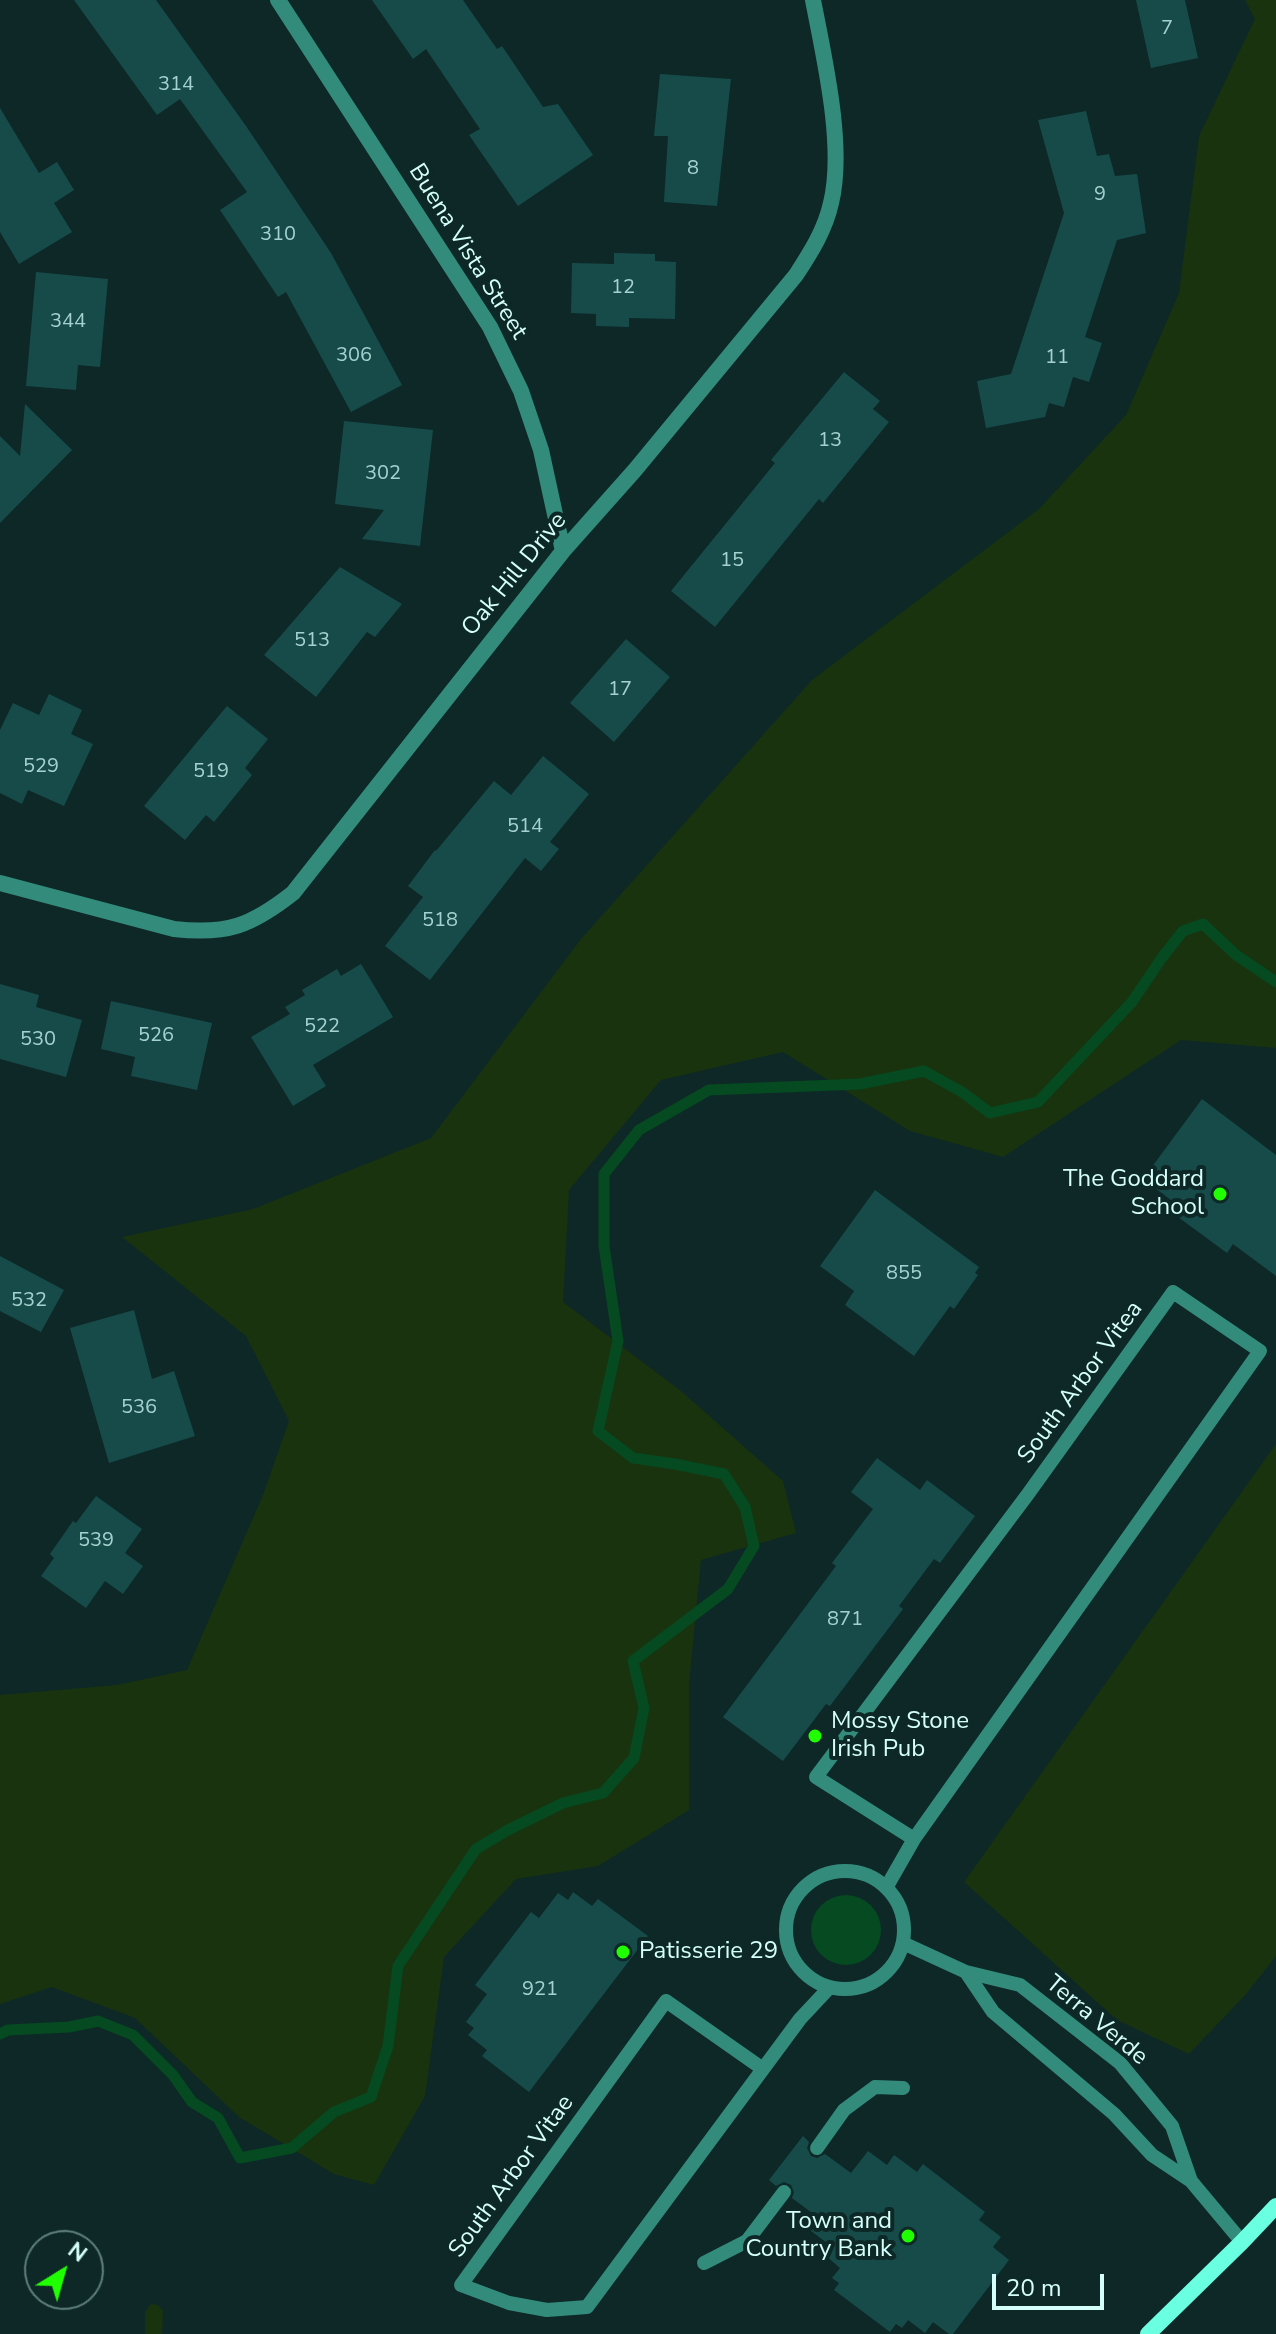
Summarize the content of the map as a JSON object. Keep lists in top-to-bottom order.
{
  "streets": {
    "street": ["Buena Vista Street", "Oak Hill Drive"],
    "lane": ["South Arbor Vitea", "Terra Verde", "South Arbor Vitae"]
  },
  "crossings": [
    ["Buena Vista Street", "Oak Hill Drive"],
    ["South Arbor Vitea", "Terra Verde"],
    ["South Arbor Vitea", "South Arbor Vitae"],
    ["Terra Verde", "South Arbor Vitae"]
  ],
  "places": [
    "The Goddard School",
    "Mossy Stone Irish Pub",
    "Patisserie 29",
    "Town and Country Bank"
  ],
  "house_numbers": [
    "7",
    "314",
    "8",
    "9",
    "310",
    "12",
    "344",
    "306",
    "11",
    "13",
    "302",
    "15",
    "513",
    "17",
    "529",
    "519",
    "514",
    "518",
    "522",
    "526",
    "530",
    "855",
    "532",
    "536",
    "539",
    "871",
    "921"
  ],
  "scale_bar": "20 m",
  "north": "top right"
}
